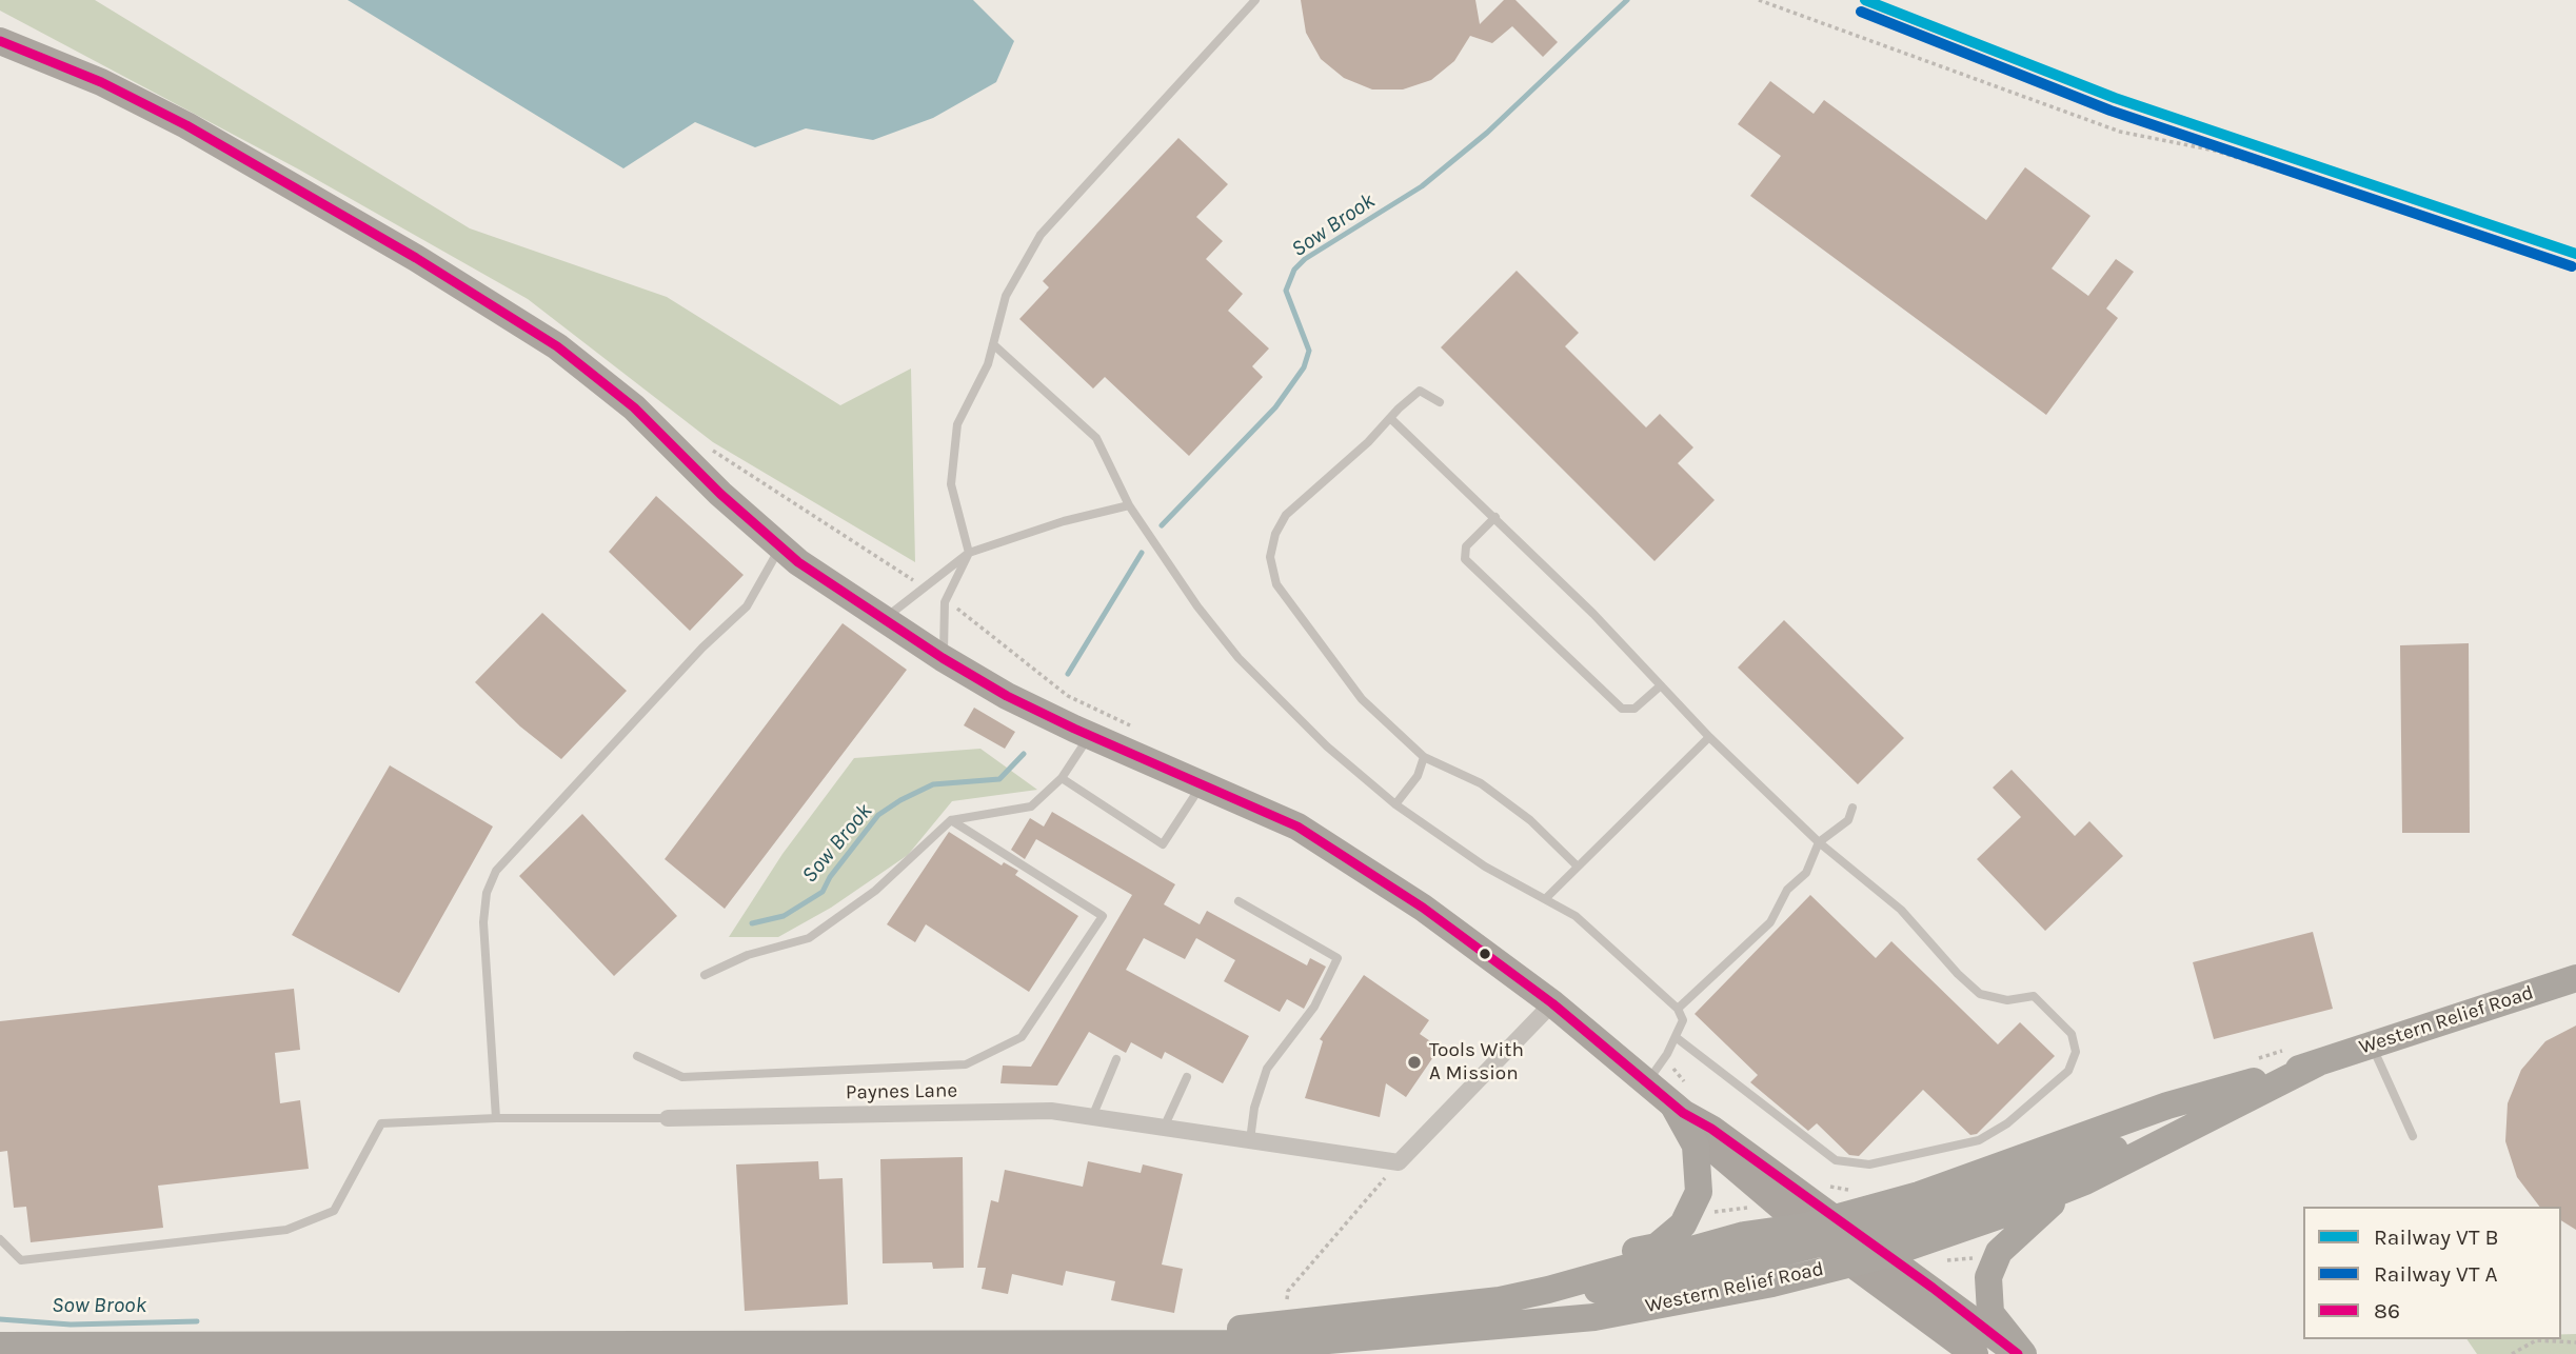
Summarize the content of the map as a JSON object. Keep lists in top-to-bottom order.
{
  "streets": {
    "highway": ["Western Relief Road"],
    "street": ["Paynes Lane"]
  },
  "water": ["Sow Brook"],
  "places": ["Tools With A Mission"],
  "lines": ["transit line 86"],
  "legend": ["Railway VT B", "Railway VT A", "86"]
}
